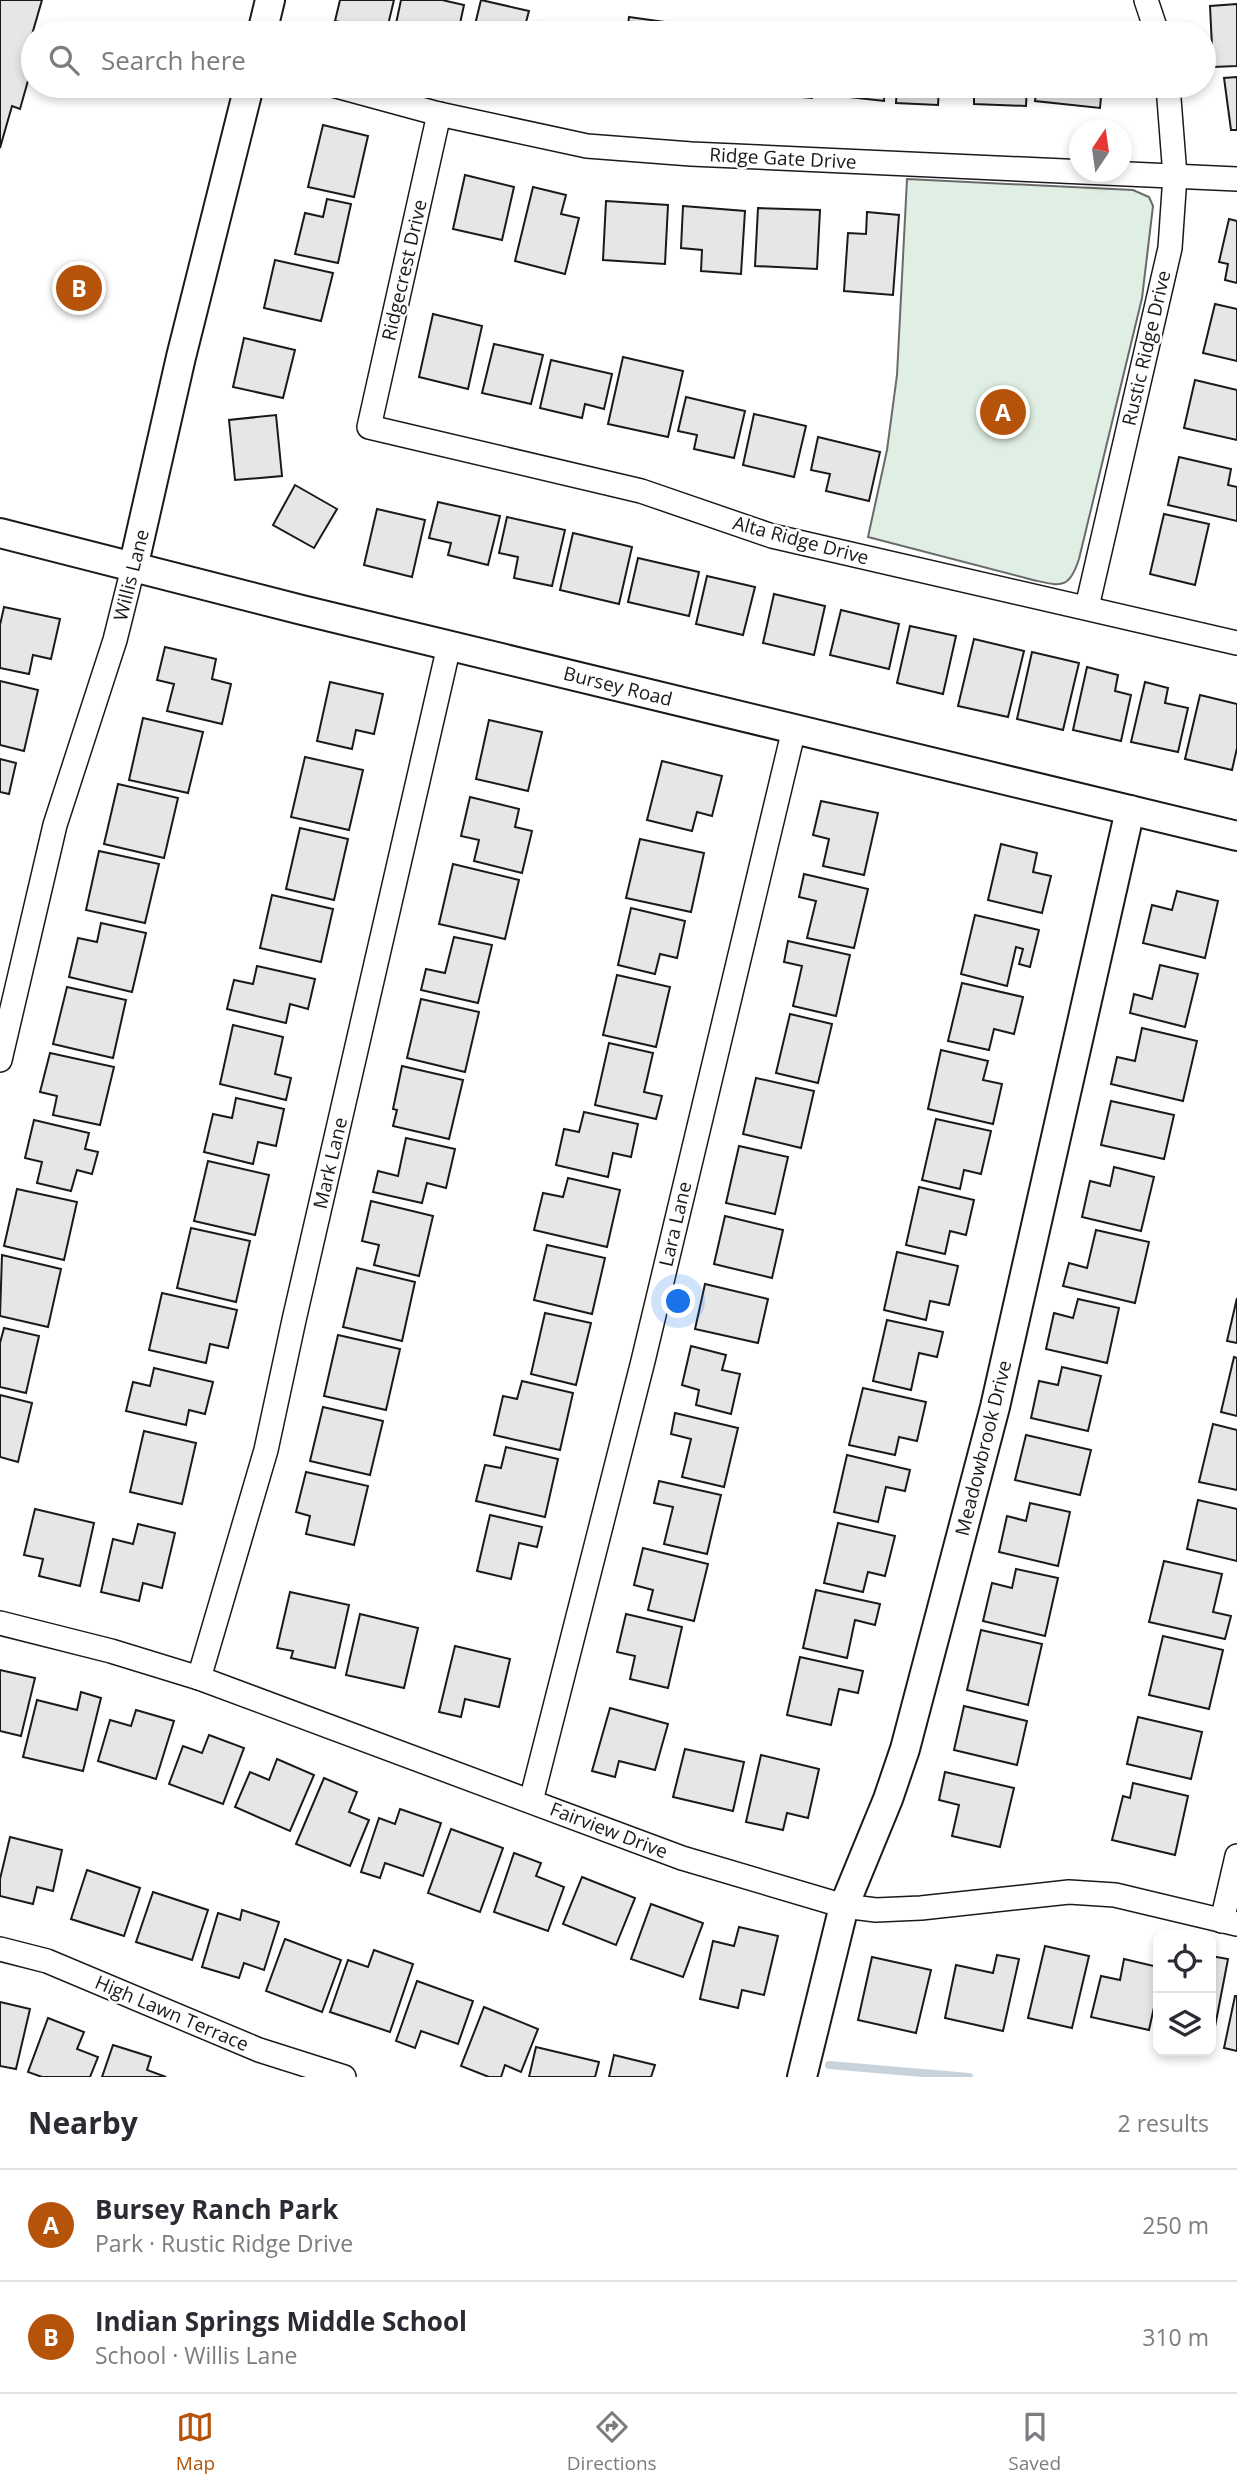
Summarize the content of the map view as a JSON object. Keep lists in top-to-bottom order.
{
  "streets": {
    "street": [
      "Ridge Gate Drive",
      "Ridgecrest Drive",
      "Rustic Ridge Drive",
      "Alta Ridge Drive",
      "Willis Lane",
      "Bursey Road",
      "Mark Lane",
      "Lara Lane",
      "Meadowbrook Drive",
      "Fairview Drive",
      "High Lawn Terrace"
    ]
  },
  "crossings": [
    ["Ridge Gate Drive", "Ridgecrest Drive"],
    ["Ridge Gate Drive", "Rustic Ridge Drive"],
    ["Ridgecrest Drive", "Alta Ridge Drive"],
    ["Rustic Ridge Drive", "Alta Ridge Drive"],
    ["Willis Lane", "Bursey Road"],
    ["Bursey Road", "Mark Lane"],
    ["Bursey Road", "Lara Lane"],
    ["Bursey Road", "Meadowbrook Drive"],
    ["Mark Lane", "Fairview Drive"],
    ["Lara Lane", "Fairview Drive"],
    ["Meadowbrook Drive", "Fairview Drive"]
  ],
  "north": "top",
  "page": {
    "search": "Search here",
    "pins": ["B", "A"],
    "heading": ["Nearby", "2 results"],
    "list": [
      {
        "mark": "A",
        "name": "Bursey Ranch Park",
        "note": "Park · Rustic Ridge Drive",
        "value": "250 m"
      },
      {
        "mark": "B",
        "name": "Indian Springs Middle School",
        "note": "School · Willis Lane",
        "value": "310 m"
      }
    ],
    "nav": ["Map", "Directions", "Saved"]
  }
}
